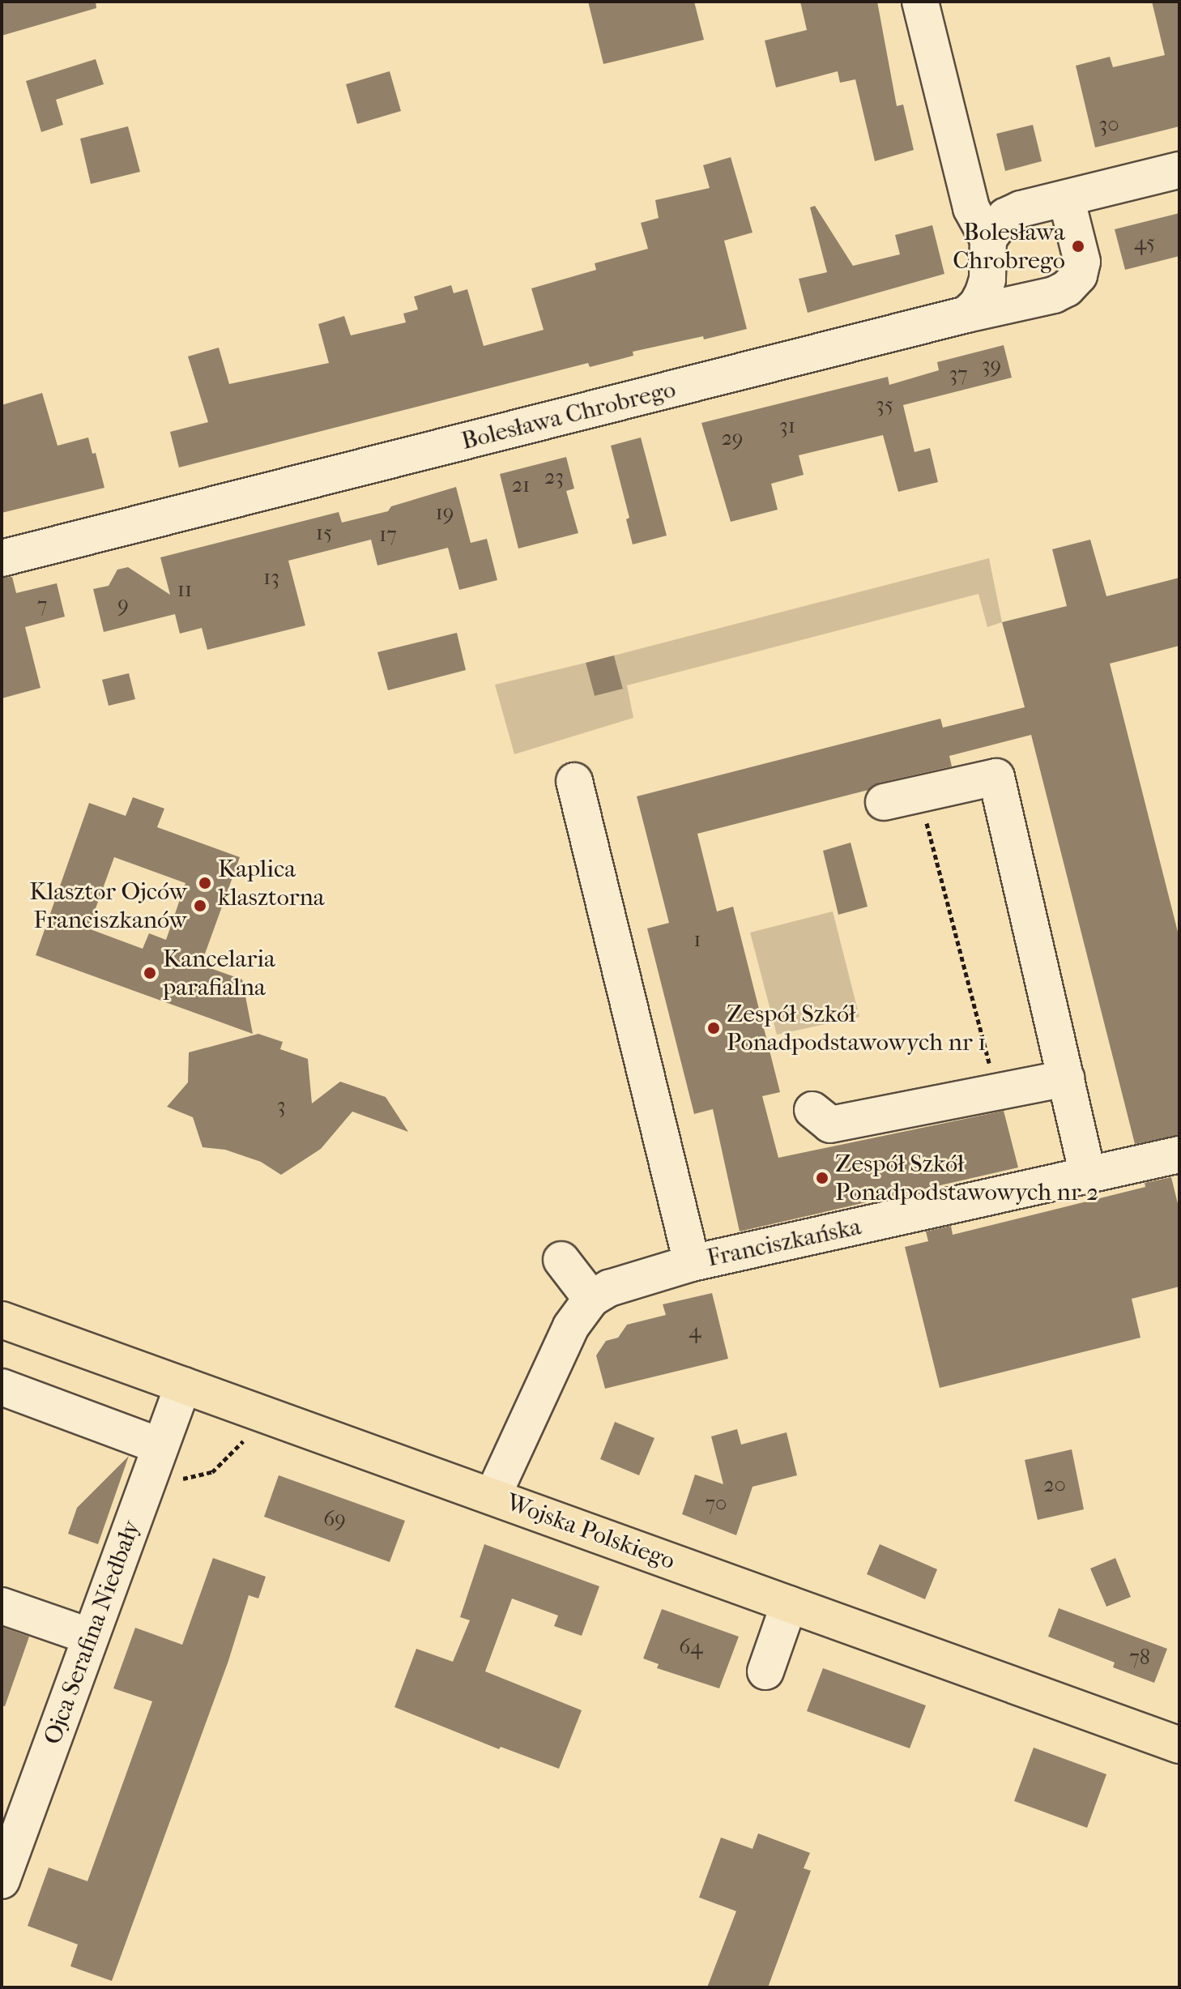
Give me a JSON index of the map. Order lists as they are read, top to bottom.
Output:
{
  "streets": {
    "main road": ["Wojska Polskiego"],
    "street": ["Bolesława Chrobrego", "Franciszkańska", "Ojca Serafina Niedbały"]
  },
  "crossings": [
    ["Franciszkańska", "Wojska Polskiego"],
    ["Wojska Polskiego", "Ojca Serafina Niedbały"]
  ],
  "places": [
    "Bolesława Chrobrego",
    "Kaplica klasztorna",
    "Klasztor Ojców Franciszkanów",
    "Kancelaria parafialna",
    "Zespół Szkół Ponadpodstawowych nr 1",
    "Zespół Szkół Ponadpodstawowych nr 2"
  ],
  "house_numbers": [
    "30",
    "45",
    "39",
    "37",
    "35",
    "31",
    "29",
    "23",
    "21",
    "19",
    "15",
    "17",
    "13",
    "11",
    "9",
    "7",
    "1",
    "3",
    "4",
    "20",
    "70",
    "69",
    "64",
    "78"
  ]
}
